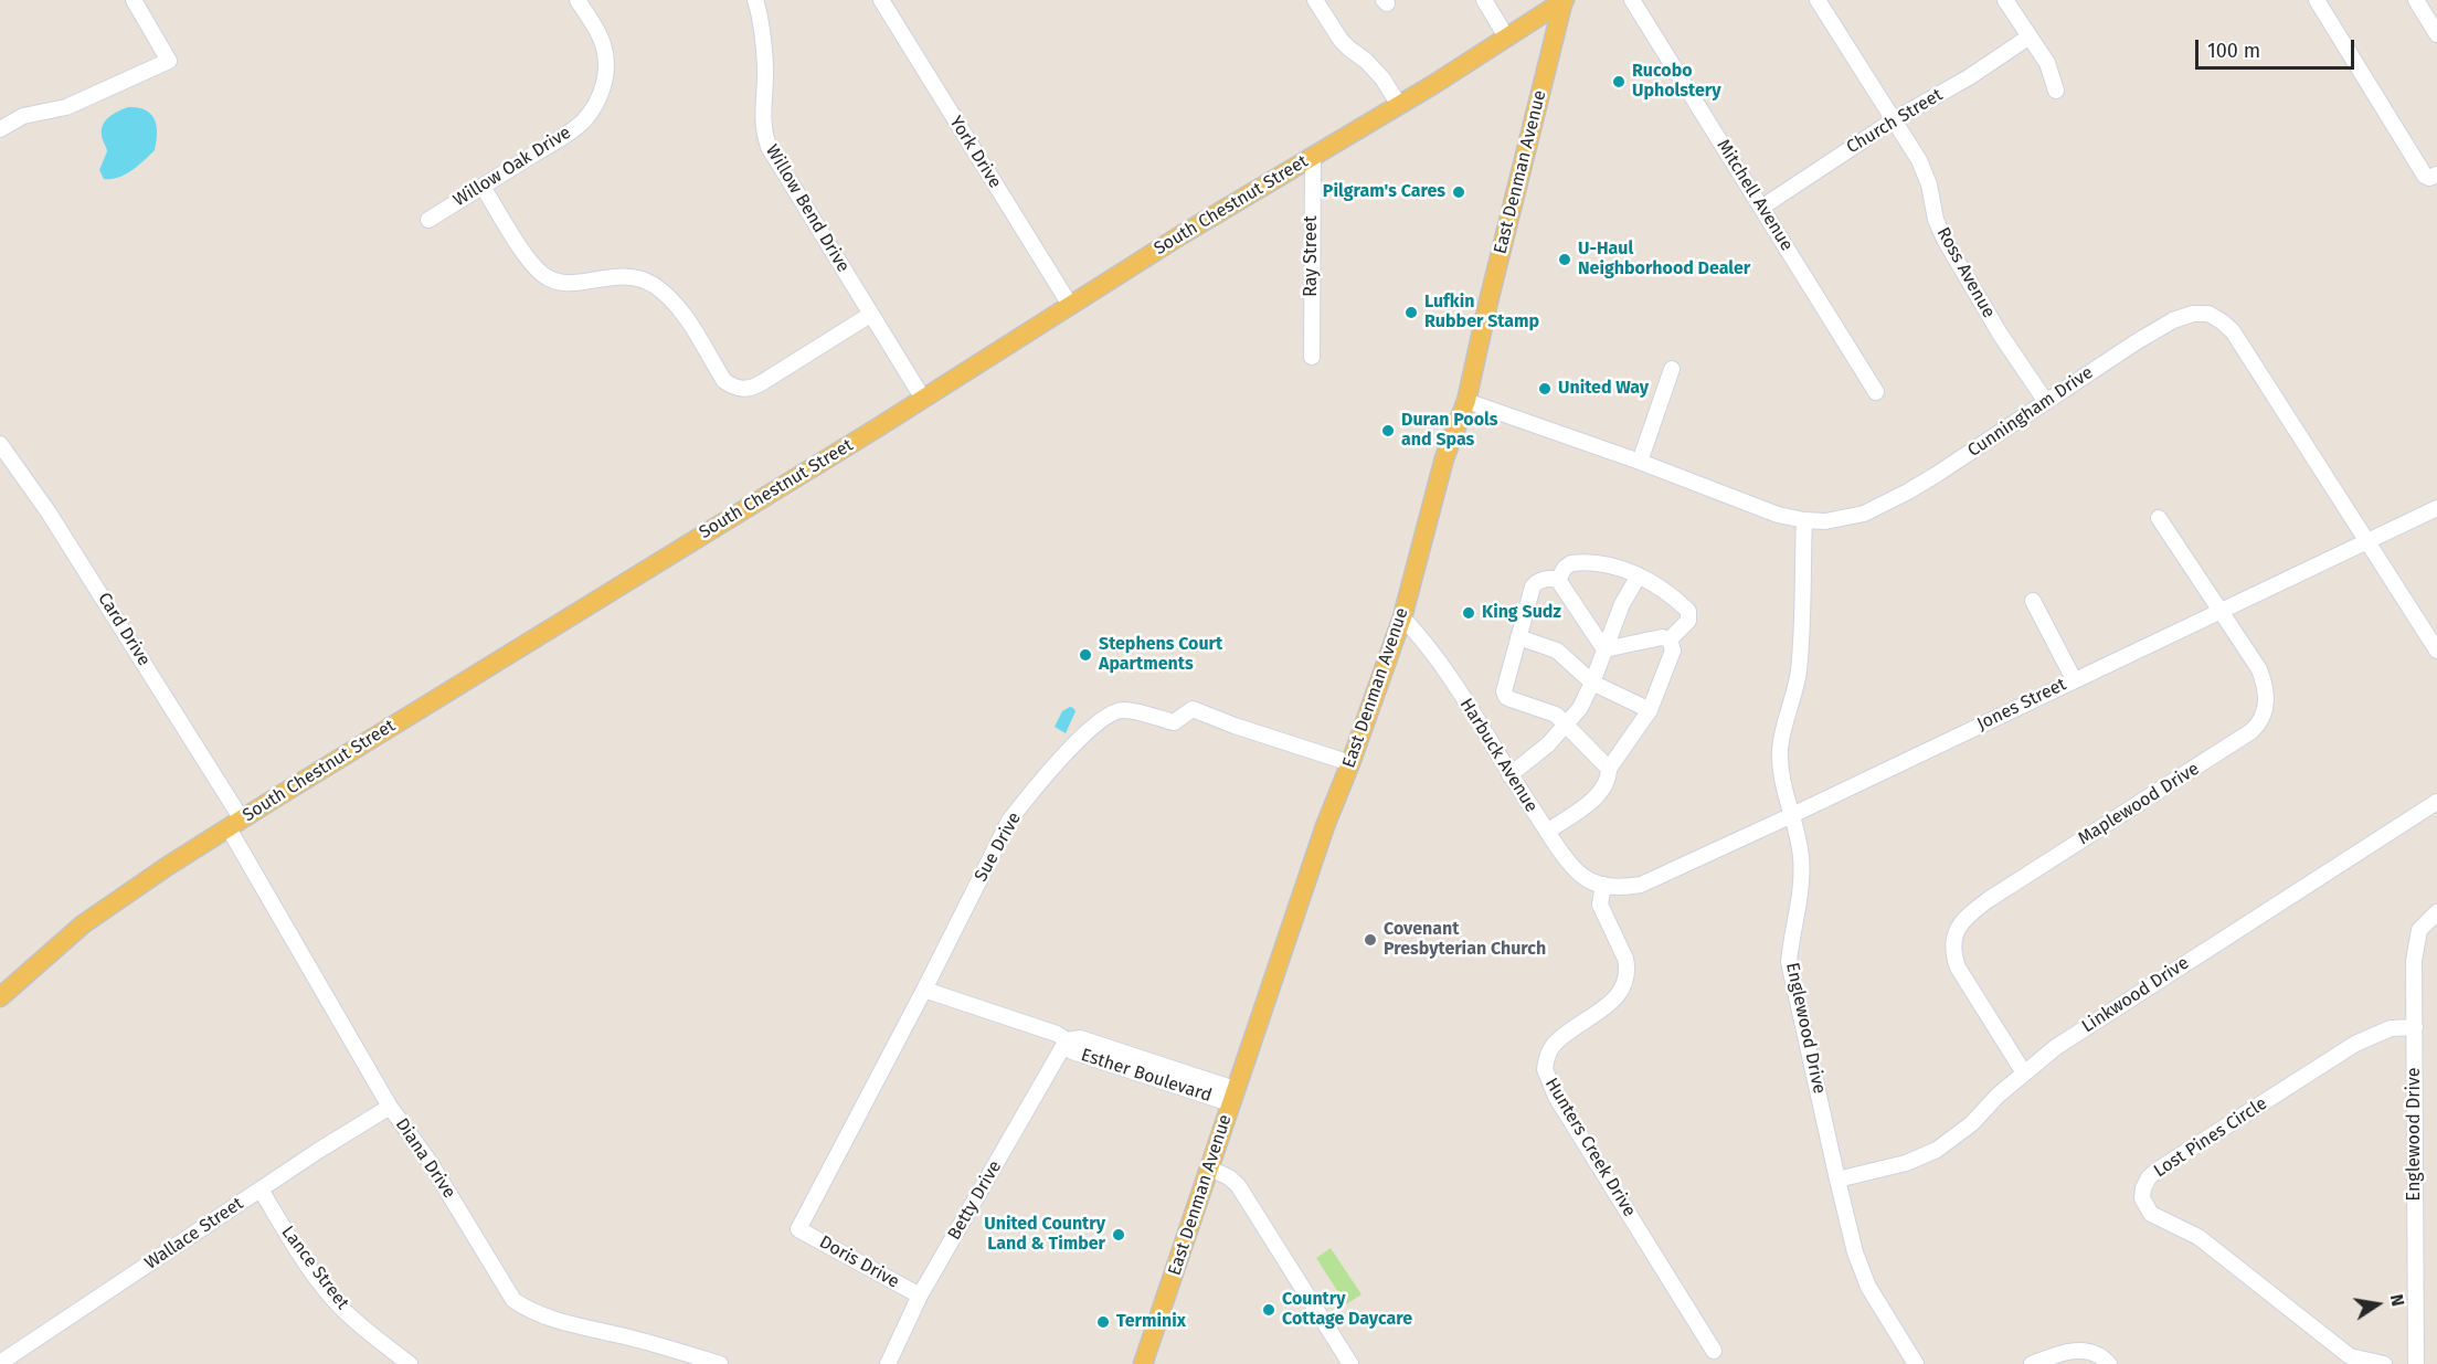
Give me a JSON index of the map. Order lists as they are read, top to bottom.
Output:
{
  "streets": {
    "main road": ["East Denman Avenue", "South Chestnut Street"],
    "street": [
      "Church Street",
      "York Drive",
      "Willow Oak Drive",
      "Mitchell Avenue",
      "Willow Bend Drive",
      "Ray Street",
      "Ross Avenue",
      "Cunningham Drive",
      "Card Drive",
      "Jones Street",
      "Harbuck Avenue",
      "Maplewood Drive",
      "Sue Drive",
      "Linkwood Drive",
      "Englewood Drive",
      "Esther Boulevard",
      "Lost Pines Circle",
      "Hunters Creek Drive",
      "Diana Drive",
      "Betty Drive",
      "Wallace Street",
      "Doris Drive",
      "Lance Street"
    ]
  },
  "crossings": [
    ["Church Street", "Mitchell Avenue"],
    ["Church Street", "Ross Avenue"],
    ["York Drive", "South Chestnut Street"],
    ["East Denman Avenue", "South Chestnut Street"],
    ["East Denman Avenue", "Cunningham Drive"],
    ["East Denman Avenue", "Harbuck Avenue"],
    ["East Denman Avenue", "Sue Drive"],
    ["East Denman Avenue", "Esther Boulevard"],
    ["South Chestnut Street", "Willow Bend Drive"],
    ["South Chestnut Street", "Ray Street"],
    ["South Chestnut Street", "Card Drive"],
    ["South Chestnut Street", "Diana Drive"],
    ["Ross Avenue", "Cunningham Drive"],
    ["Cunningham Drive", "Jones Street"],
    ["Cunningham Drive", "Englewood Drive"],
    ["Card Drive", "Diana Drive"],
    ["Jones Street", "Harbuck Avenue"],
    ["Jones Street", "Maplewood Drive"],
    ["Jones Street", "Englewood Drive"],
    ["Jones Street", "Hunters Creek Drive"],
    ["Harbuck Avenue", "Hunters Creek Drive"],
    ["Maplewood Drive", "Linkwood Drive"],
    ["Sue Drive", "Esther Boulevard"],
    ["Sue Drive", "Doris Drive"],
    ["Linkwood Drive", "Englewood Drive"],
    ["Englewood Drive", "Lost Pines Circle"],
    ["Esther Boulevard", "Betty Drive"],
    ["Diana Drive", "Wallace Street"],
    ["Betty Drive", "Doris Drive"],
    ["Wallace Street", "Lance Street"]
  ],
  "places": [
    "Rucobo Upholstery",
    "Pilgram's Cares",
    "U-Haul Neighborhood Dealer",
    "Lufkin Rubber Stamp",
    "United Way",
    "Duran Pools and Spas",
    "King Sudz",
    "Stephens Court Apartments",
    "Covenant Presbyterian Church",
    "United Country Land & Timber",
    "Country Cottage Daycare",
    "Terminix"
  ],
  "scale_bar": "100 m",
  "north": "right"
}
